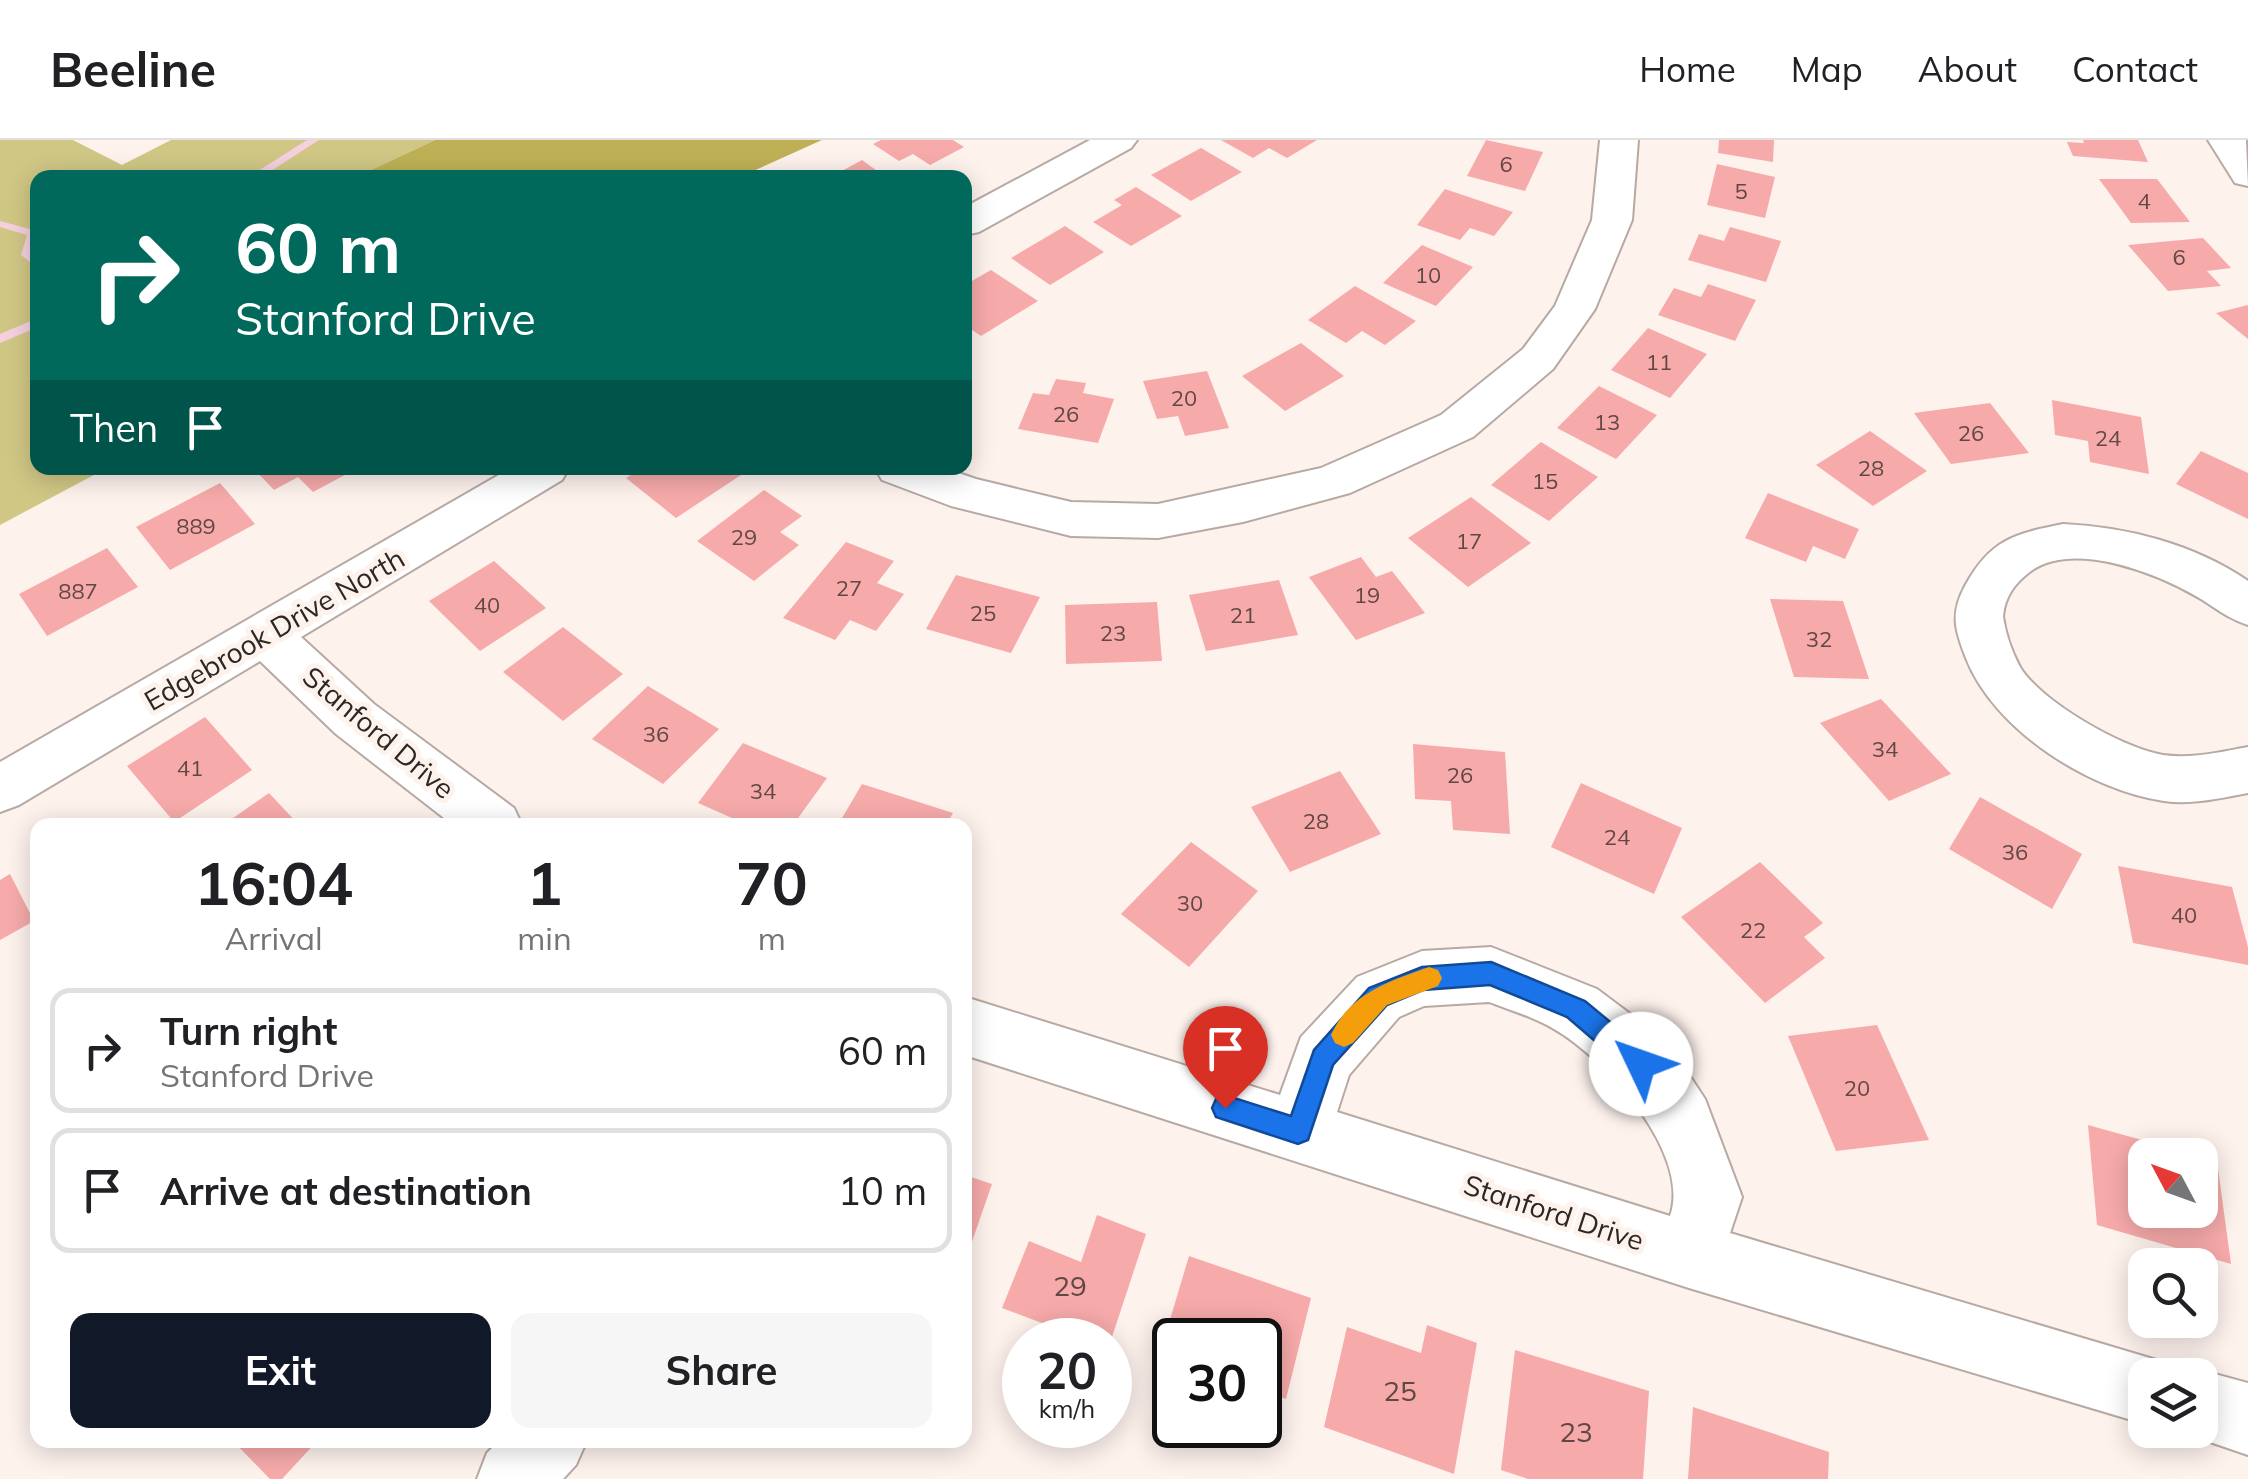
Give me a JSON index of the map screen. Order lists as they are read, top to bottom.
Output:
{
  "streets": {
    "street": ["Edgebrook Drive North", "Stanford Drive"]
  },
  "crossings": [
    ["Edgebrook Drive North", "Stanford Drive"]
  ],
  "house_numbers": [
    "6",
    "5",
    "4",
    "6",
    "10",
    "11",
    "20",
    "26",
    "13",
    "26",
    "24",
    "28",
    "15",
    "889",
    "29",
    "17",
    "27",
    "887",
    "19",
    "40",
    "25",
    "21",
    "23",
    "32",
    "36",
    "34",
    "41",
    "26",
    "34",
    "28",
    "24",
    "36",
    "30",
    "40",
    "22",
    "20",
    "29",
    "25",
    "23"
  ],
  "north": "top left",
  "page": {
    "header": "Beeline",
    "nav": [
      "Home",
      "Map",
      "About",
      "Contact"
    ],
    "turn": ["60 m", "Stanford Drive"],
    "then": "Then",
    "eta": [
      "16:04",
      "Arrival",
      "1",
      "min",
      "70",
      "m"
    ],
    "list": [
      {
        "name": "Turn right",
        "note": "Stanford Drive",
        "value": "60 m"
      },
      {
        "name": "Arrive at destination",
        "value": "10 m"
      }
    ],
    "buttons": ["Exit", "Share"],
    "speed": "20 km/h",
    "limit": "30"
  }
}
